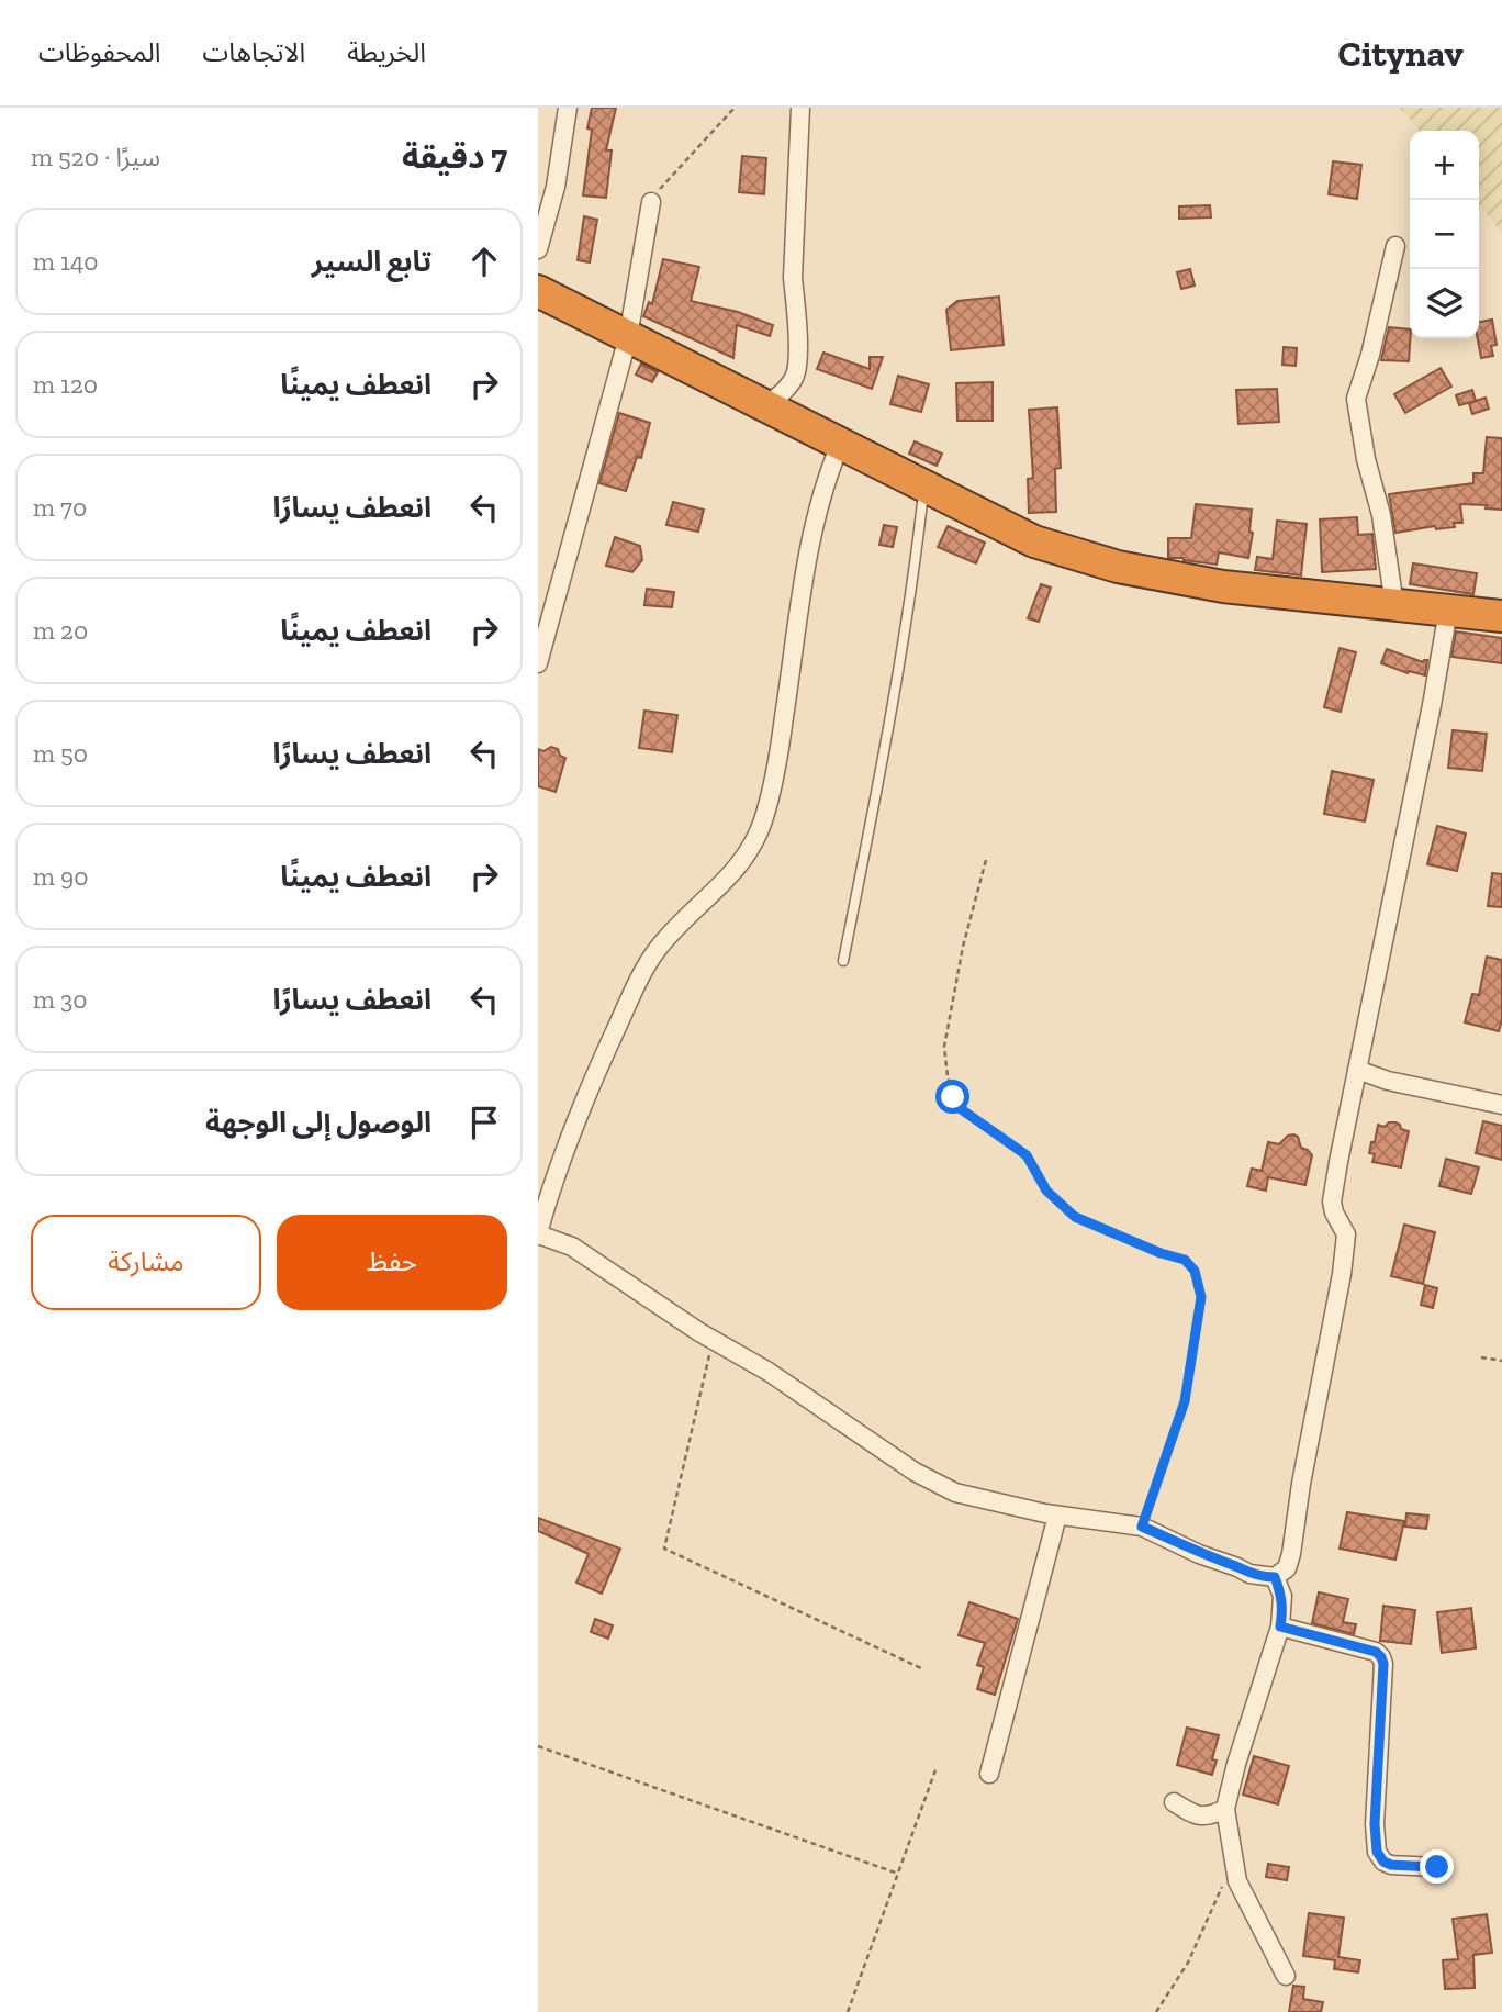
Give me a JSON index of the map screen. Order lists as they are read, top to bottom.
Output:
{
  "page": {
    "header": "Citynav",
    "nav": ["الخريطة", "الاتجاهات", "المحفوظات"],
    "heading": ["7 دقيقة", "سيرًا · 520 m"],
    "map_buttons": ["+", "−"],
    "list": [
      ["تابع السير", "140 m"],
      ["انعطف يمينًا", "120 m"],
      ["انعطف يسارًا", "70 m"],
      ["انعطف يمينًا", "20 m"],
      ["انعطف يسارًا", "50 m"],
      ["انعطف يمينًا", "90 m"],
      ["انعطف يسارًا", "30 m"],
      "الوصول إلى الوجهة"
    ],
    "buttons": ["حفظ", "مشاركة"]
  }
}
